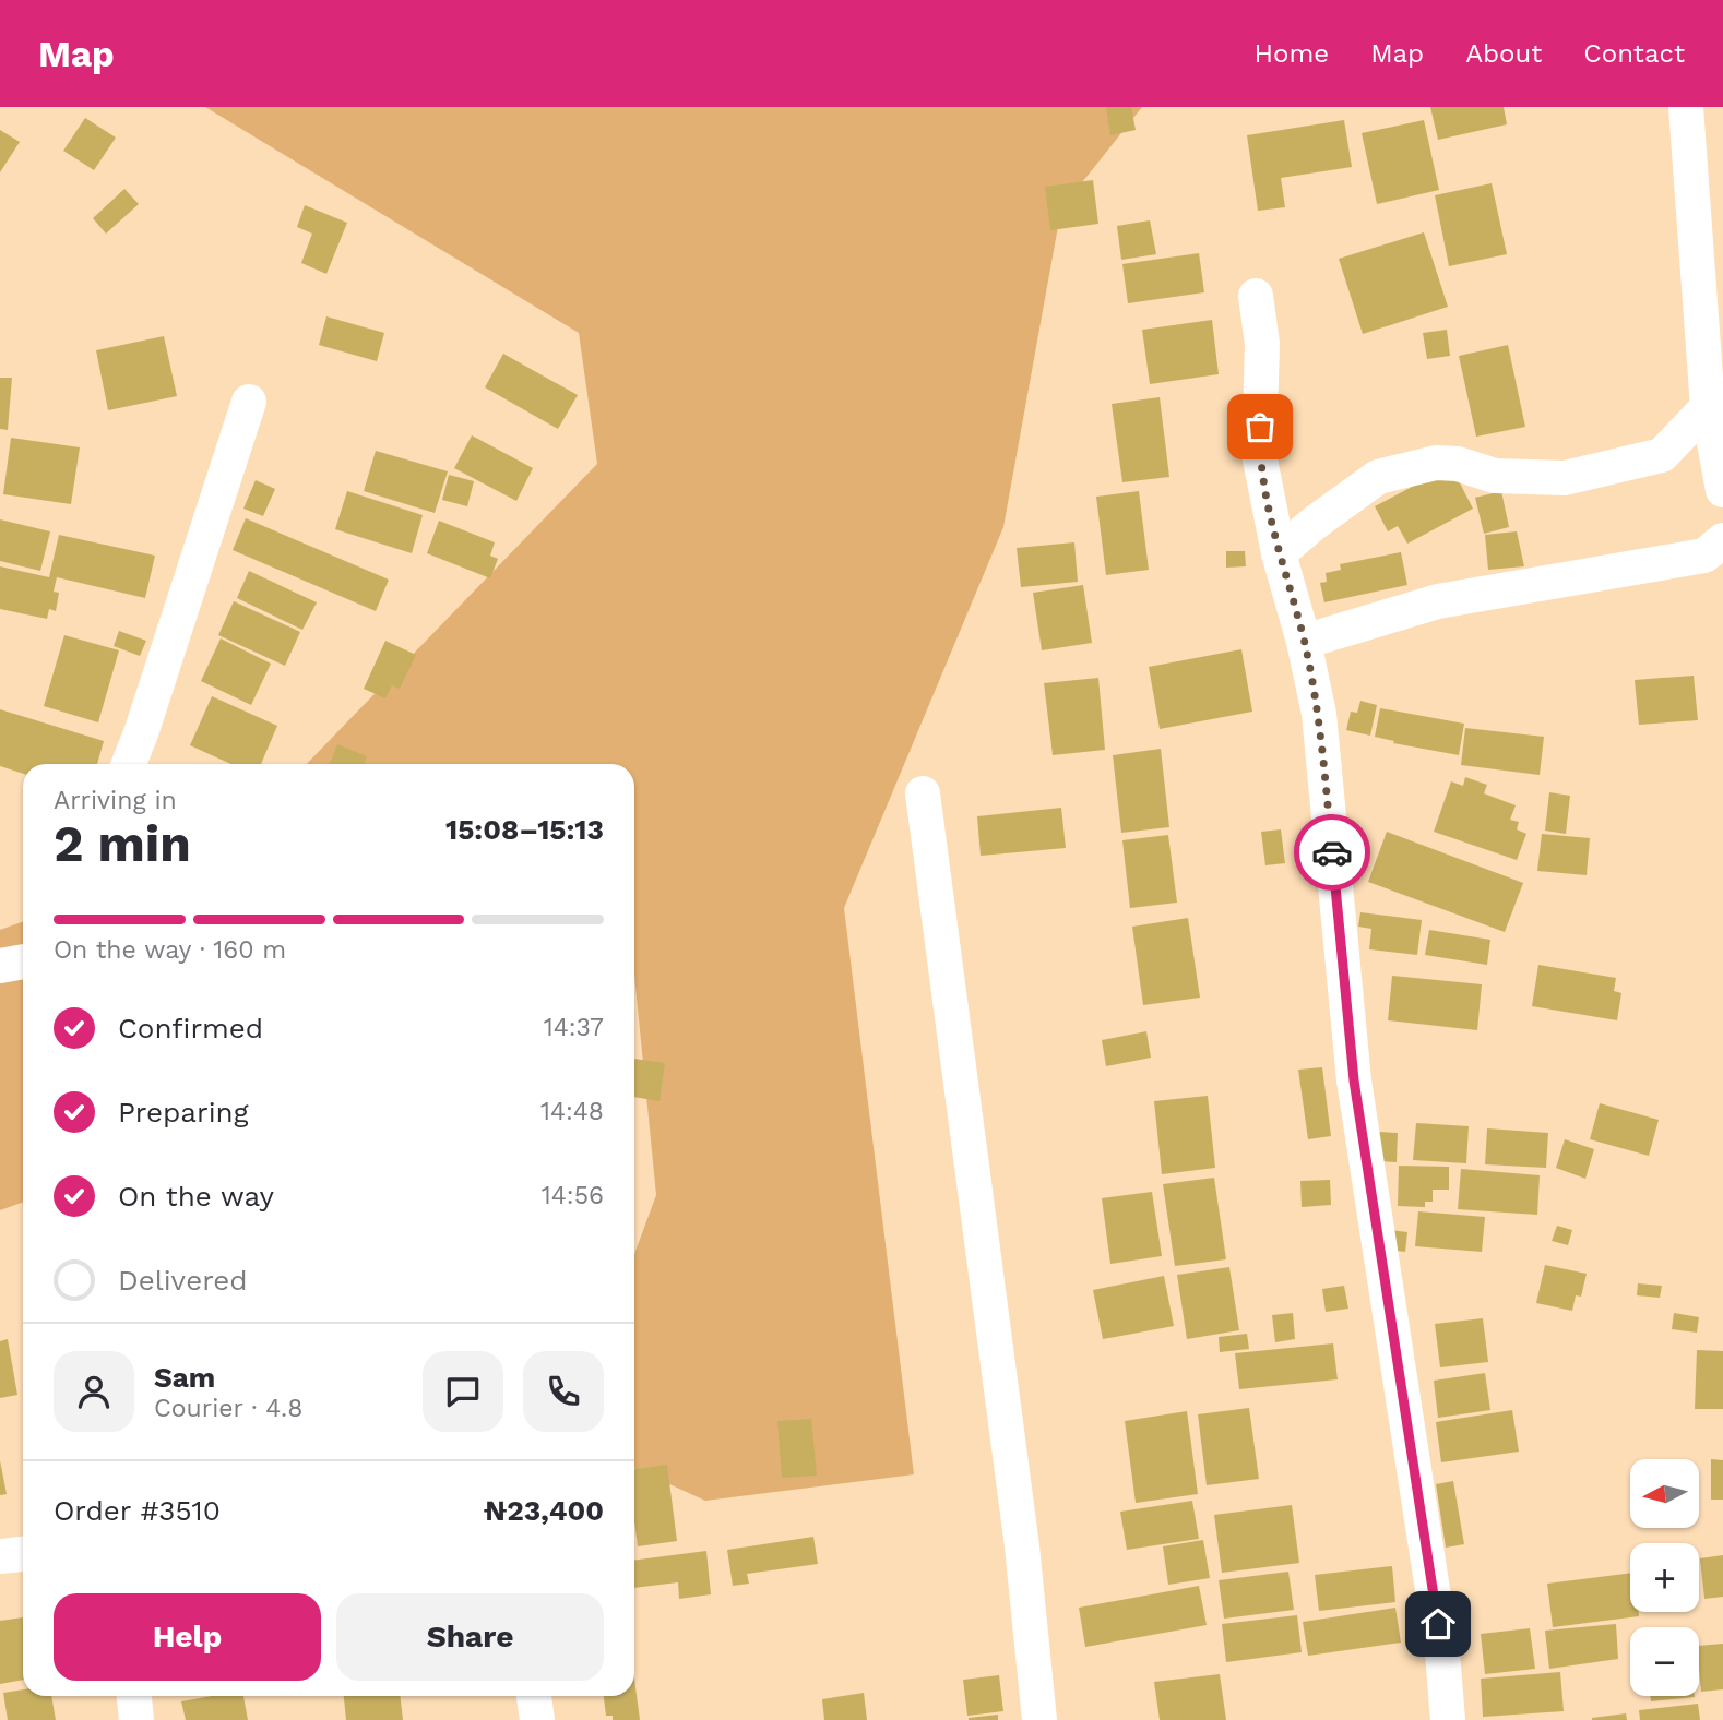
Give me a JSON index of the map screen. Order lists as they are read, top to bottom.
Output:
{
  "north": "left",
  "page": {
    "header": "Map",
    "nav": [
      "Home",
      "Map",
      "About",
      "Contact"
    ],
    "heading": ["2 min", "Arriving in", "15:08–15:13"],
    "panel": [
      "Sam",
      "Courier · 4.8",
      "Order #3510",
      "₦23,400"
    ],
    "bar": "On the way · 160 m",
    "list": [
      ["Confirmed", "14:37"],
      ["Preparing", "14:48"],
      ["On the way", "14:56"],
      "Delivered"
    ],
    "map_buttons": ["+", "−"],
    "buttons": ["Help", "Share"]
  }
}
